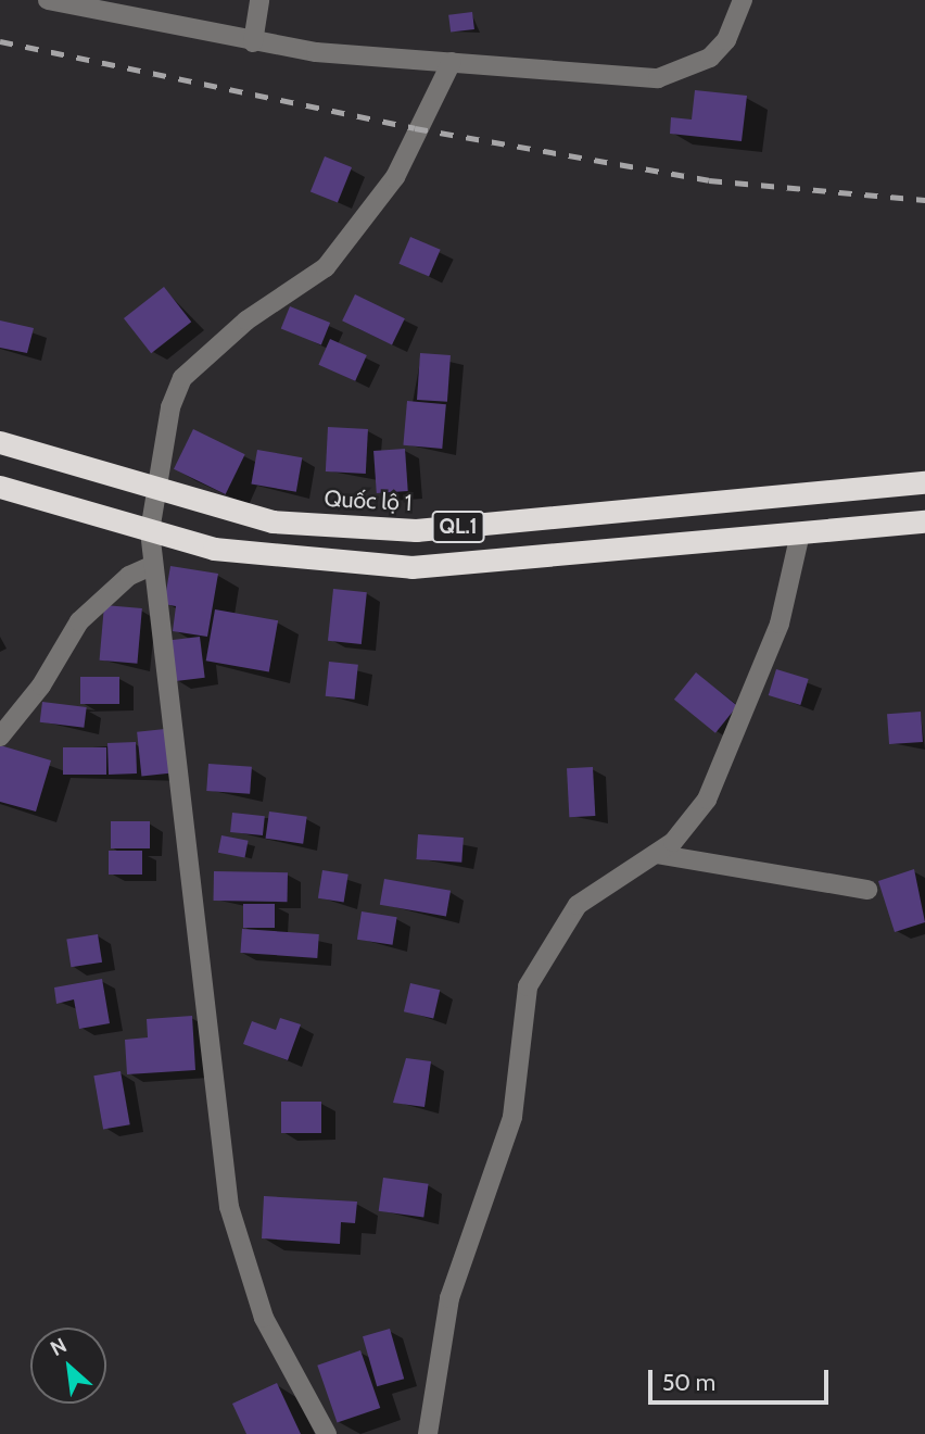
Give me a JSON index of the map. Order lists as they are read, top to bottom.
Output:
{
  "streets": {
    "highway": ["Quốc lộ 1", "QL.1"]
  },
  "scale_bar": "50 m",
  "north": "top left"
}
